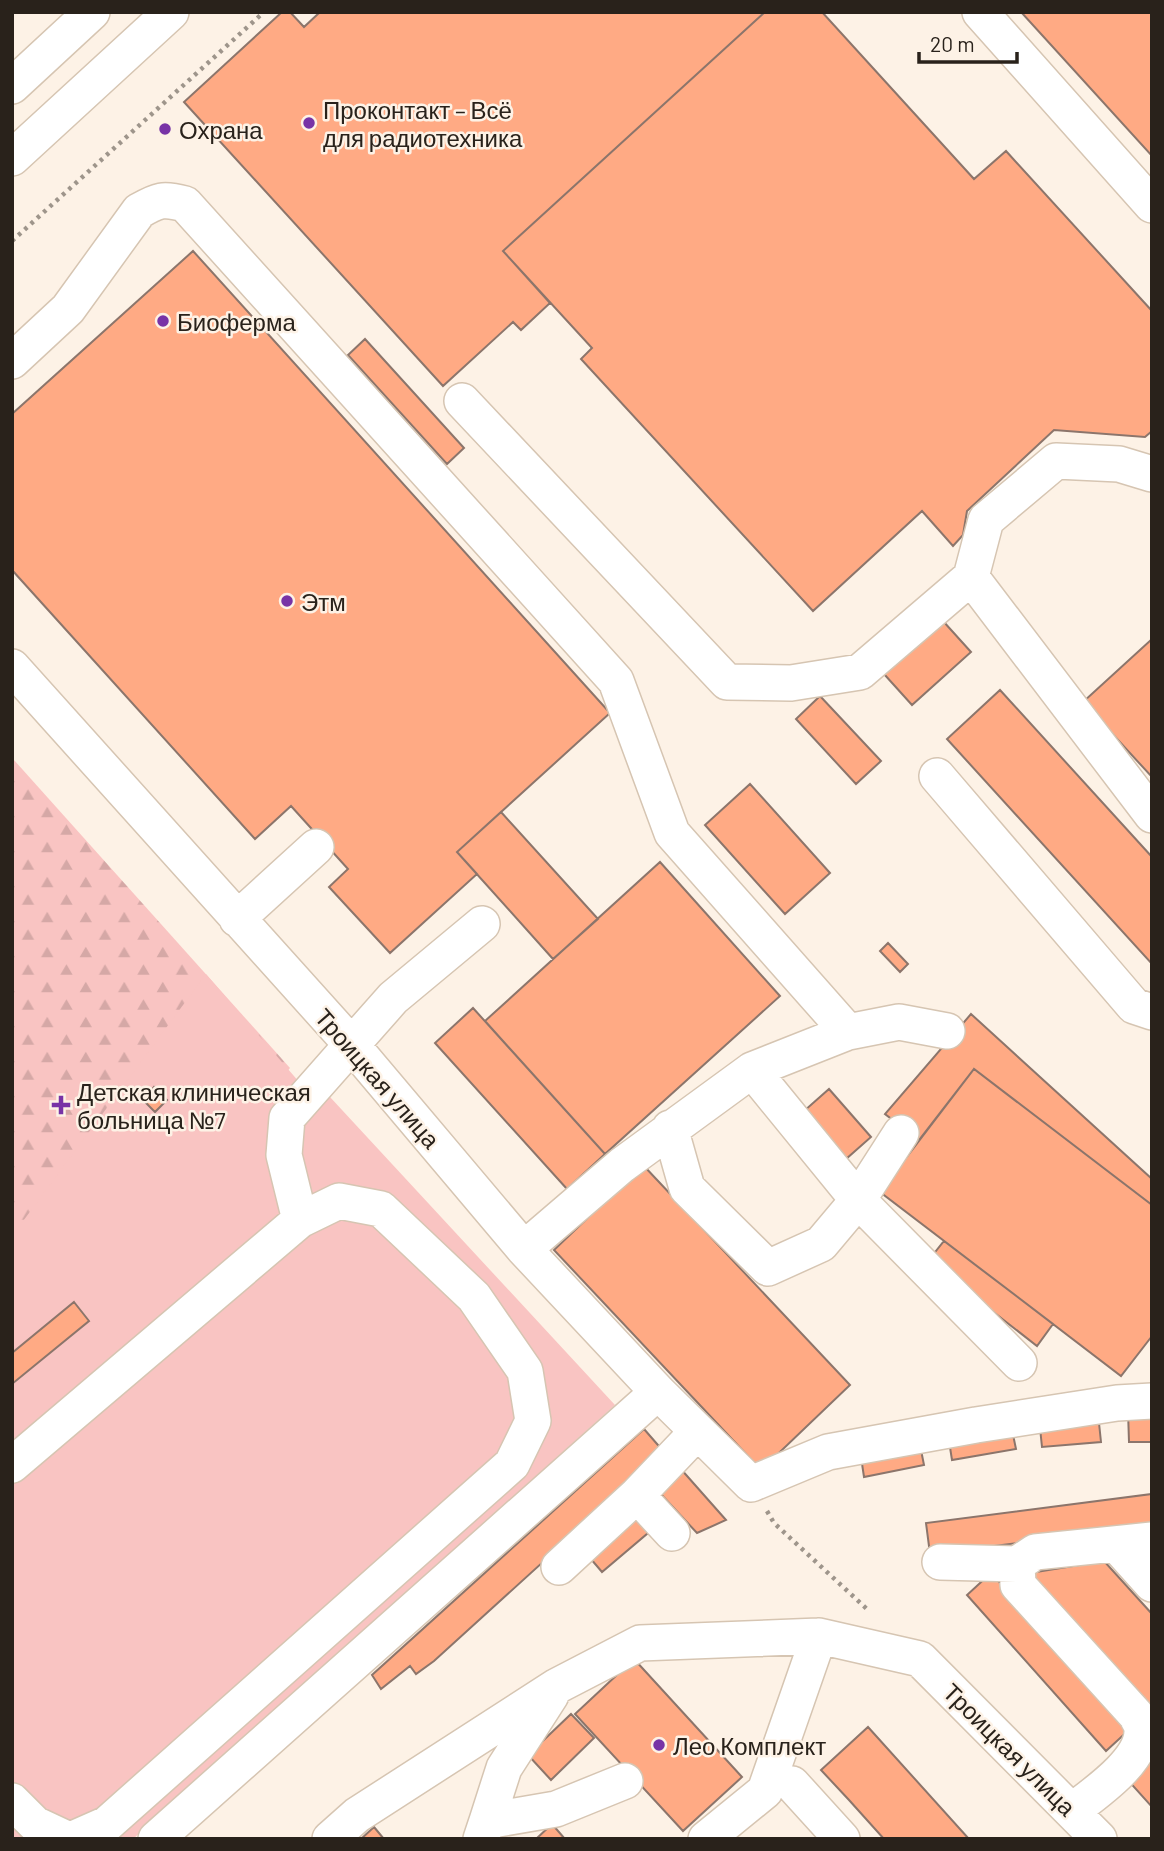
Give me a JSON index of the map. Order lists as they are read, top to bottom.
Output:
{
  "streets": {
    "street": ["Троицкая улица"]
  },
  "places": {
    "other": [
      "Проконтакт – Всё для радиотехника",
      "Охрана",
      "Биоферма",
      "Этм",
      "Лео Комплект"
    ],
    "health": ["Детская клиническая больница №7"]
  },
  "scale_bar": "20 m"
}
